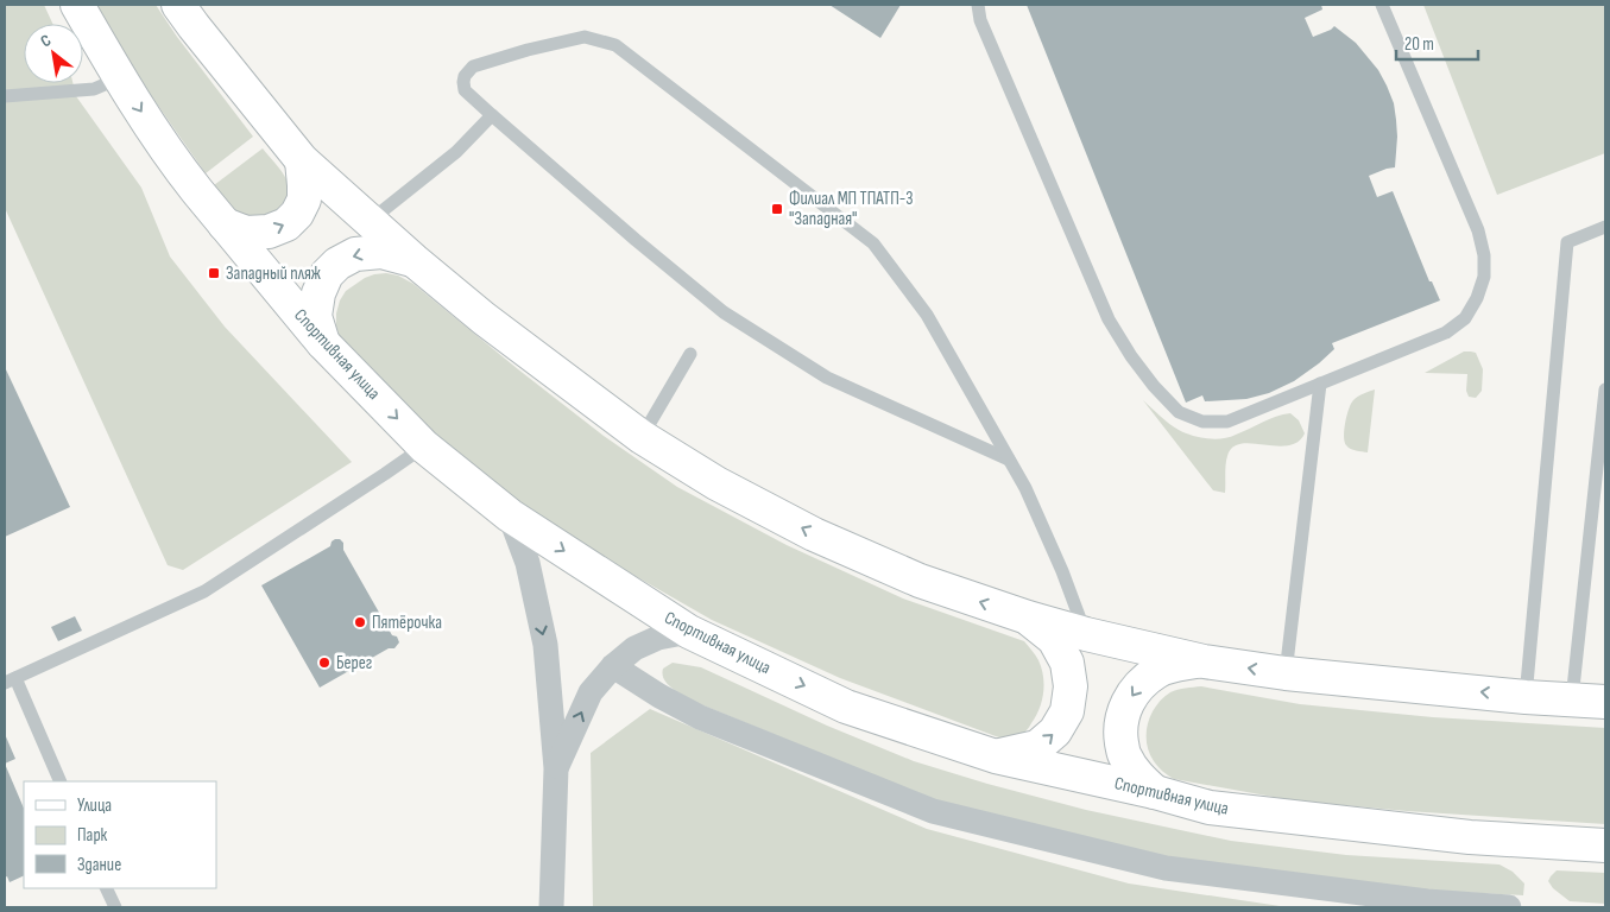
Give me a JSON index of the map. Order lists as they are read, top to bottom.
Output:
{
  "streets": {
    "main road": ["Спортивная улица"]
  },
  "places": {
    "transit": ["Филиал МП ТПАТП-3 \"Западная\"", "Западный пляж"],
    "other": ["Пятёрочка", "Берег"]
  },
  "legend": ["Улица", "Парк", "Здание"],
  "scale_bar": "20 m",
  "north": "top left"
}
